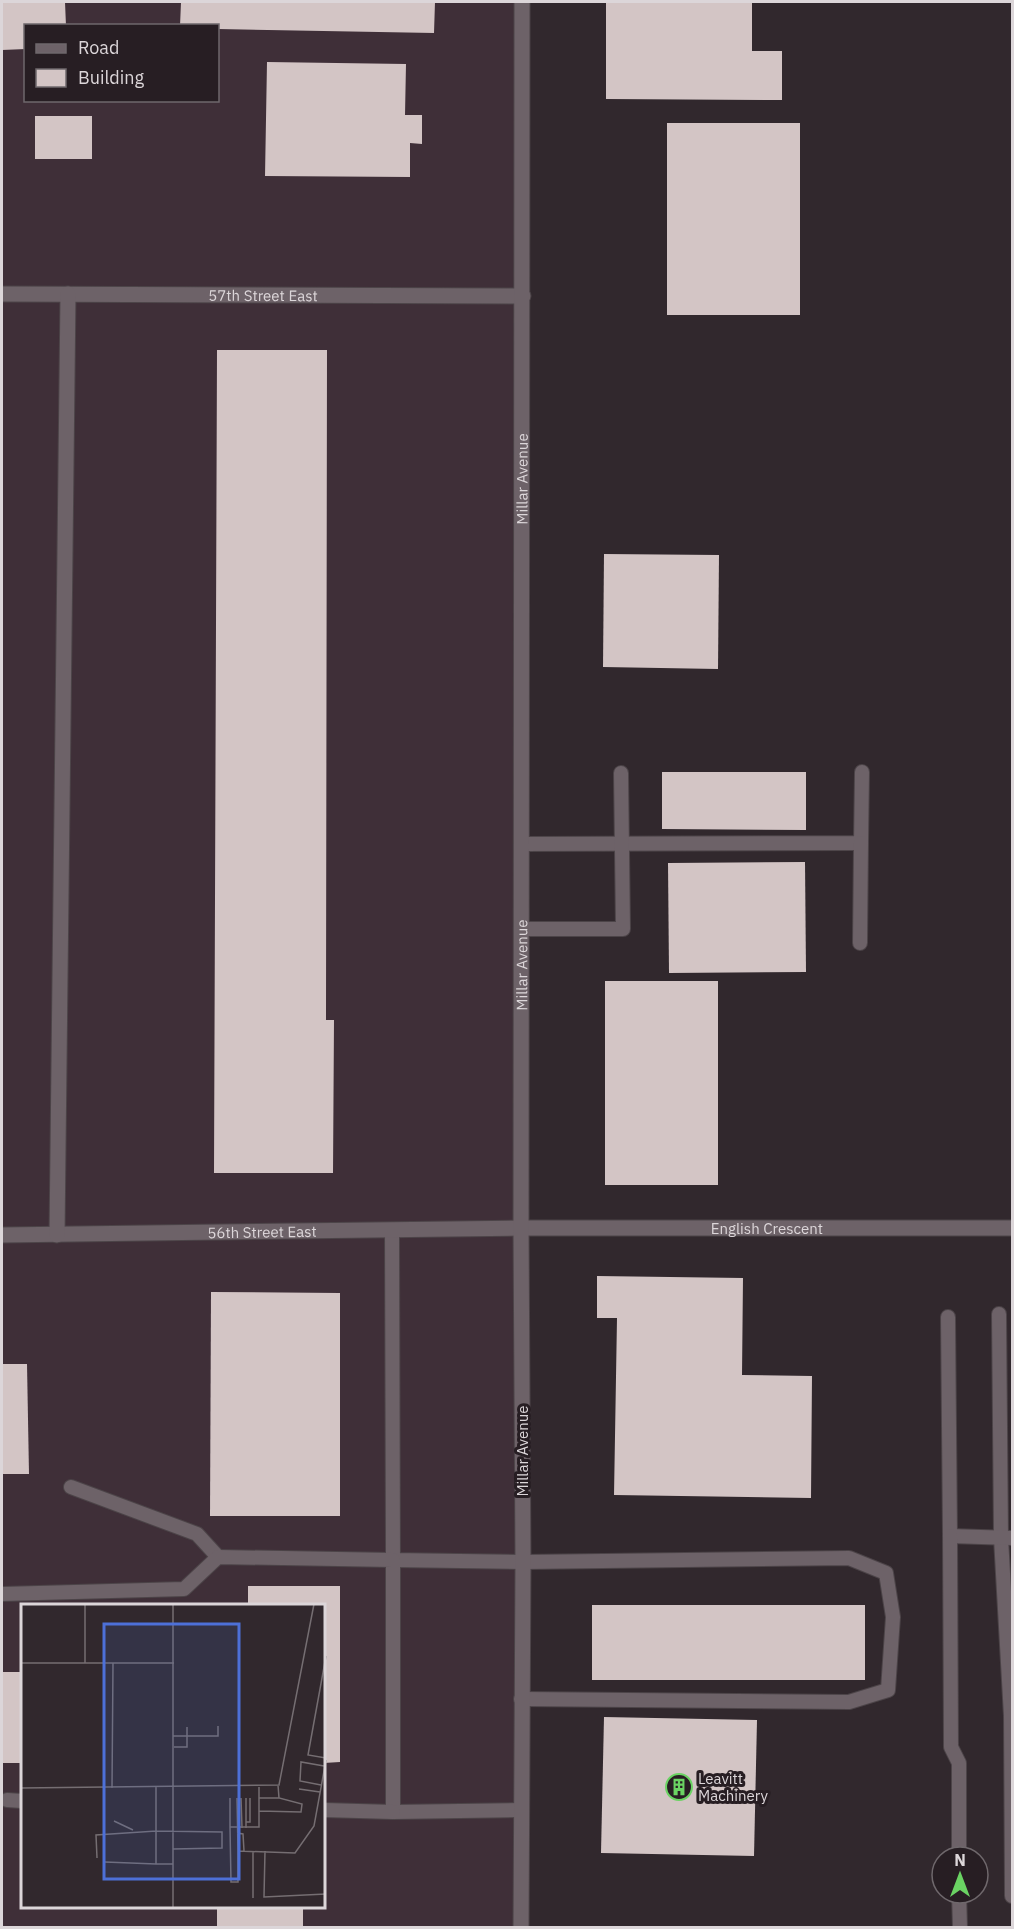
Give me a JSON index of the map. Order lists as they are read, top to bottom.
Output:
{
  "streets": {
    "street": [
      "57th Street East",
      "Millar Avenue",
      "English Crescent",
      "56th Street East"
    ]
  },
  "crossings": [
    ["57th Street East", "Millar Avenue"],
    ["Millar Avenue", "English Crescent"],
    ["Millar Avenue", "56th Street East"],
    ["English Crescent", "56th Street East"]
  ],
  "places": {
    "building": ["Leavitt Machinery"]
  },
  "legend": ["Road", "Building"],
  "north": "top"
}
